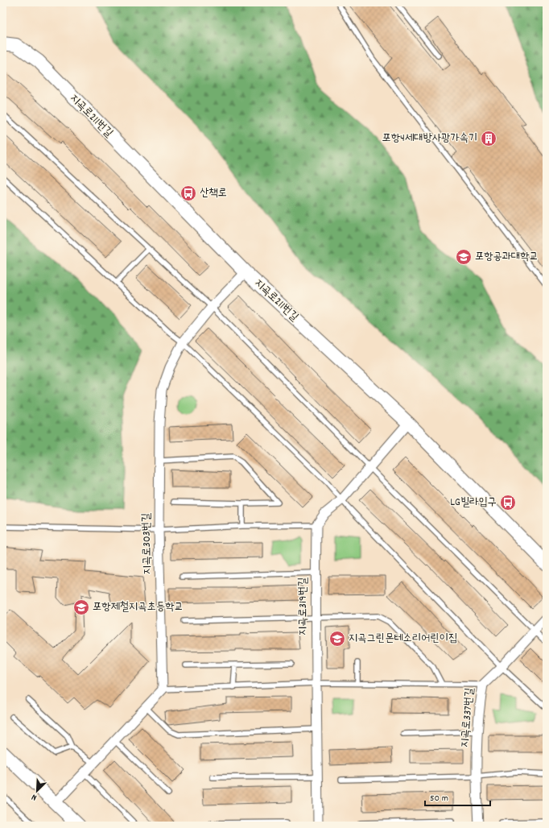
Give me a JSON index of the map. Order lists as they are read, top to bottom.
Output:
{
  "streets": {
    "main road": ["지곡로211번길"],
    "street": ["지곡로303번길", "지곡로319번길", "지곡로337번길"]
  },
  "crossings": [
    ["지곡로211번길", "지곡로303번길"]
  ],
  "places": {
    "building": ["포항4세대방사광가속기"],
    "bus stop": ["산책로", "LG빌라입구"],
    "school or university": ["포항공과대학교", "포항제철지곡초등학교", "지곡그린몬테소리어린이집"]
  },
  "scale_bar": "50 m",
  "north": "bottom left"
}
